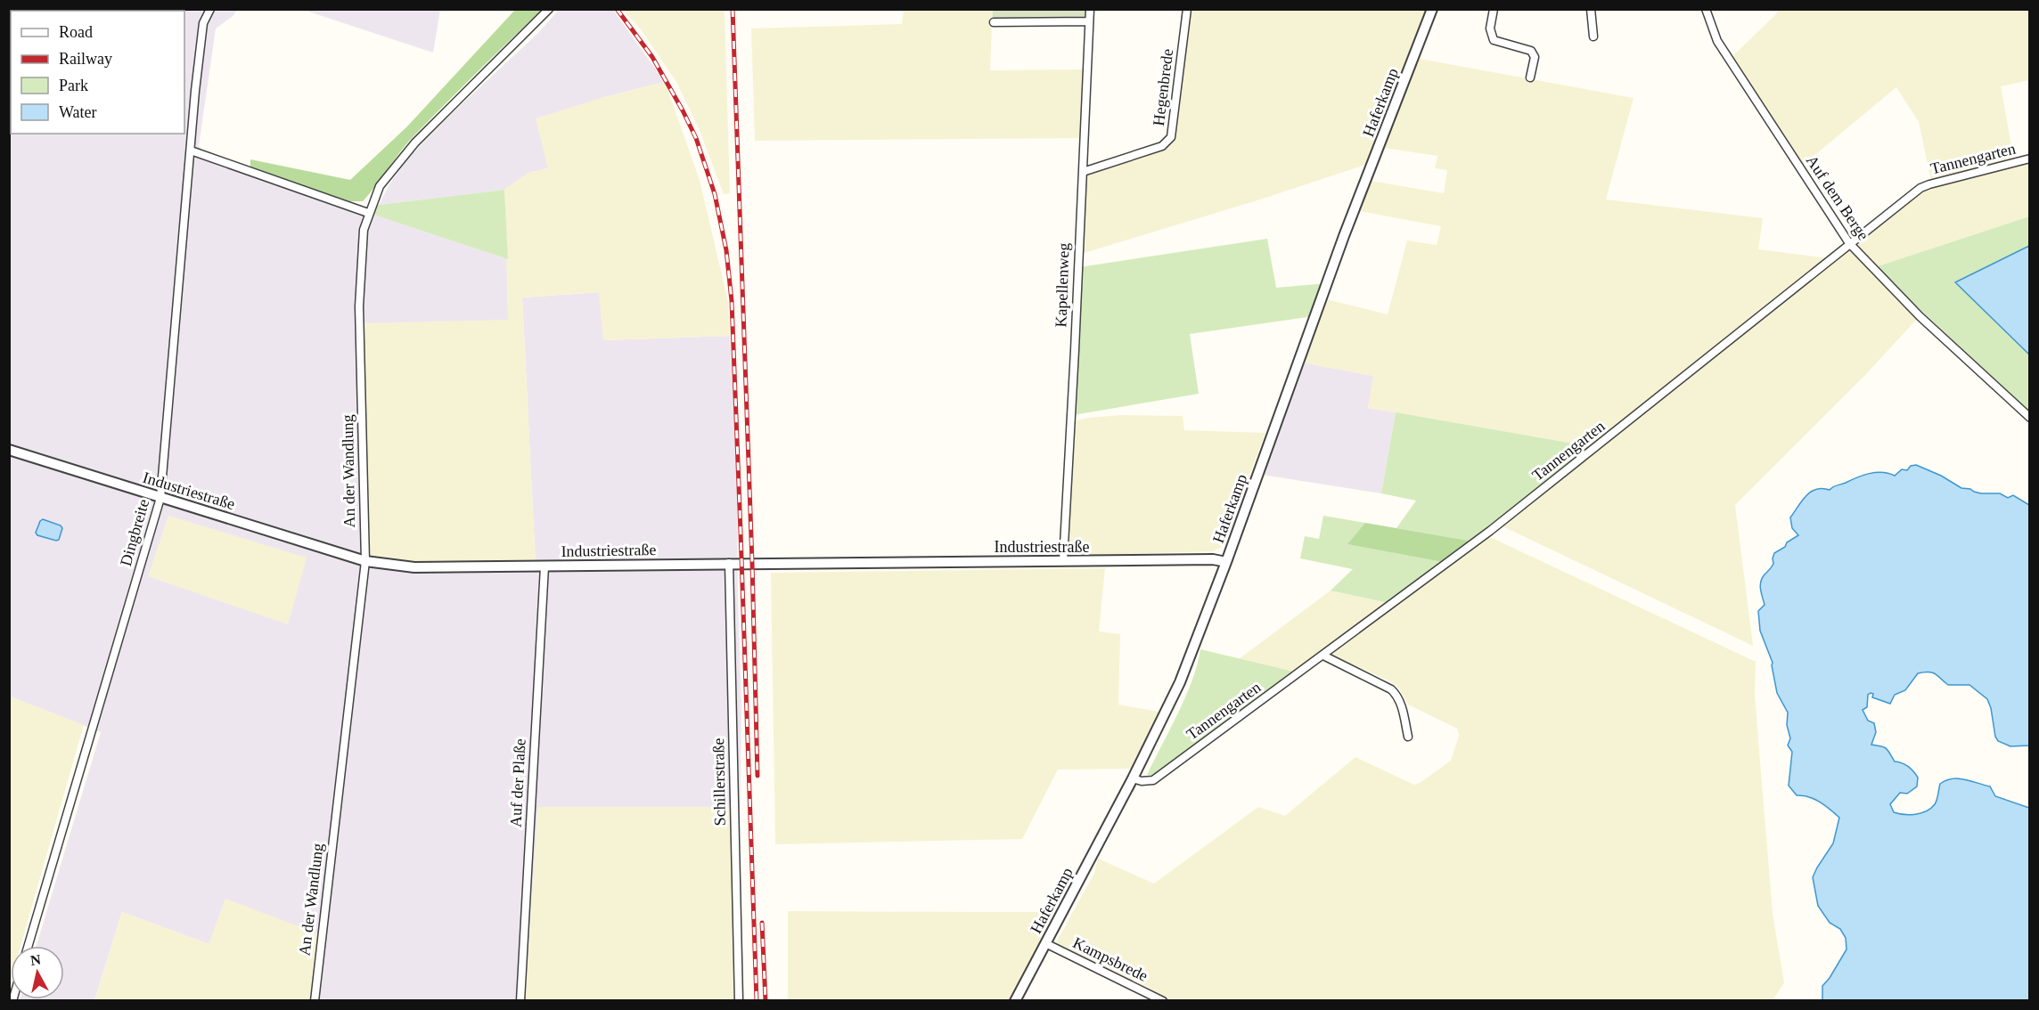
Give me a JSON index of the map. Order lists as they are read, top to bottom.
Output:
{
  "streets": {
    "street": [
      "Hegenbrede",
      "Haferkamp",
      "Tannengarten",
      "Auf dem Berge",
      "Kapellenweg",
      "An der Wandlung",
      "Industriestraße",
      "Dingbreite",
      "Schillerstraße",
      "Auf der Plaße",
      "Kampsbrede"
    ]
  },
  "crossings": [
    ["Hegenbrede", "Kapellenweg"],
    ["Haferkamp", "Tannengarten"],
    ["Haferkamp", "Industriestraße"],
    ["Haferkamp", "Kampsbrede"],
    ["Tannengarten", "Auf dem Berge"],
    ["Kapellenweg", "Industriestraße"],
    ["An der Wandlung", "Industriestraße"],
    ["Industriestraße", "Dingbreite"],
    ["Industriestraße", "Schillerstraße"],
    ["Industriestraße", "Auf der Plaße"]
  ],
  "legend": [
    "Road",
    "Railway",
    "Park",
    "Water"
  ],
  "north": "top"
}
